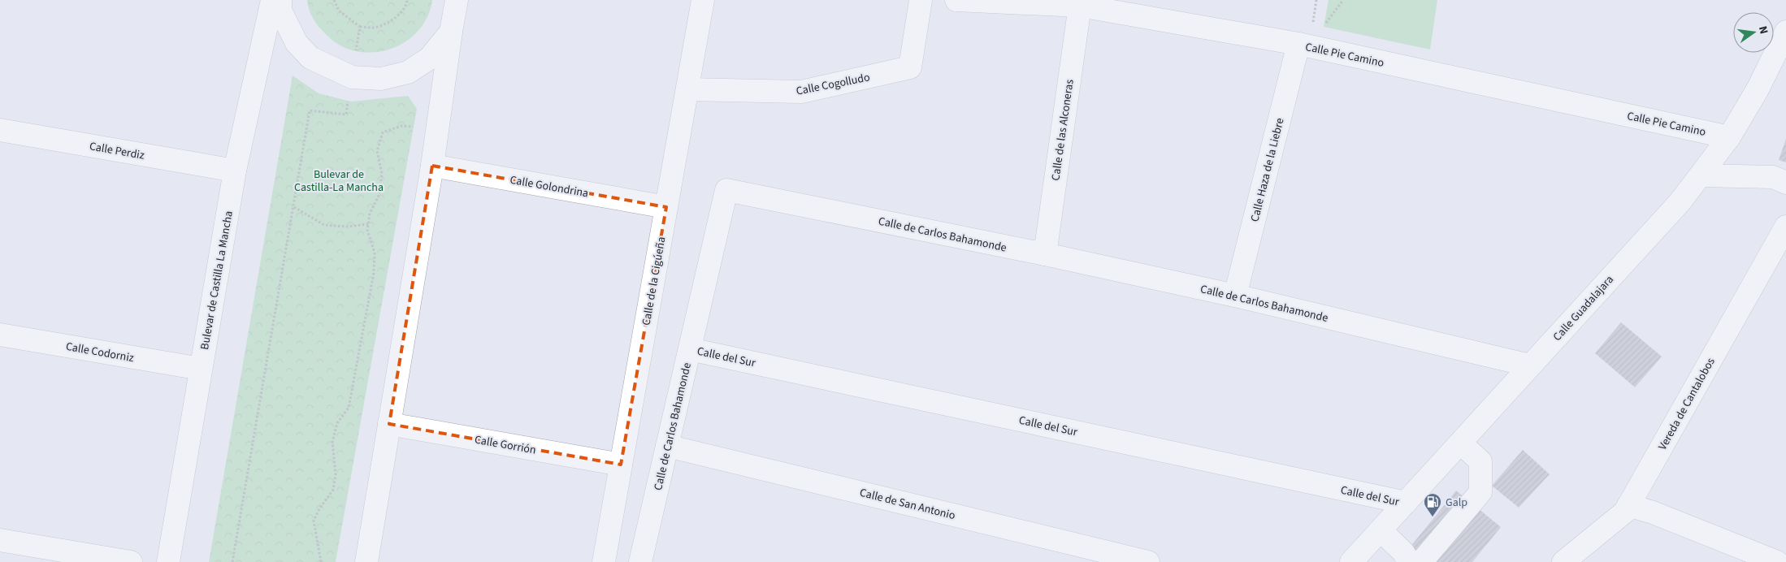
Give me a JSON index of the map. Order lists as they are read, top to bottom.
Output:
{
  "streets": {
    "street": [
      "Calle Pie Camino",
      "Calle Cogolludo",
      "Calle de las Alconeras",
      "Calle Perdiz",
      "Calle Haza de la Liebre",
      "Calle Golondrina",
      "Calle de Carlos Bahamonde",
      "Bulevar de Castilla La Mancha",
      "Calle de la Cigúeña",
      "Calle Guadalajara",
      "Calle Codorniz",
      "Calle del Sur",
      "Vereda de Cantalobos",
      "Calle Gorrión",
      "Calle de San Antonio"
    ]
  },
  "crossings": [
    ["Calle Pie Camino", "Calle de las Alconeras"],
    ["Calle Pie Camino", "Calle Haza de la Liebre"],
    ["Calle Pie Camino", "Calle Guadalajara"],
    ["Calle Cogolludo", "Calle de la Cigúeña"],
    ["Calle de las Alconeras", "Calle de Carlos Bahamonde"],
    ["Calle Perdiz", "Bulevar de Castilla La Mancha"],
    ["Calle Haza de la Liebre", "Calle de Carlos Bahamonde"],
    ["Calle Golondrina", "Calle de la Cigúeña"],
    ["Calle de Carlos Bahamonde", "Calle Guadalajara"],
    ["Calle de Carlos Bahamonde", "Calle del Sur"],
    ["Calle de Carlos Bahamonde", "Calle de San Antonio"],
    ["Bulevar de Castilla La Mancha", "Calle Codorniz"],
    ["Calle de la Cigúeña", "Calle Gorrión"],
    ["Calle Guadalajara", "Calle del Sur"]
  ],
  "parks": ["Bulevar de Castilla-La Mancha"],
  "places": {
    "fuel station": ["Galp"]
  },
  "north": "right"
}
